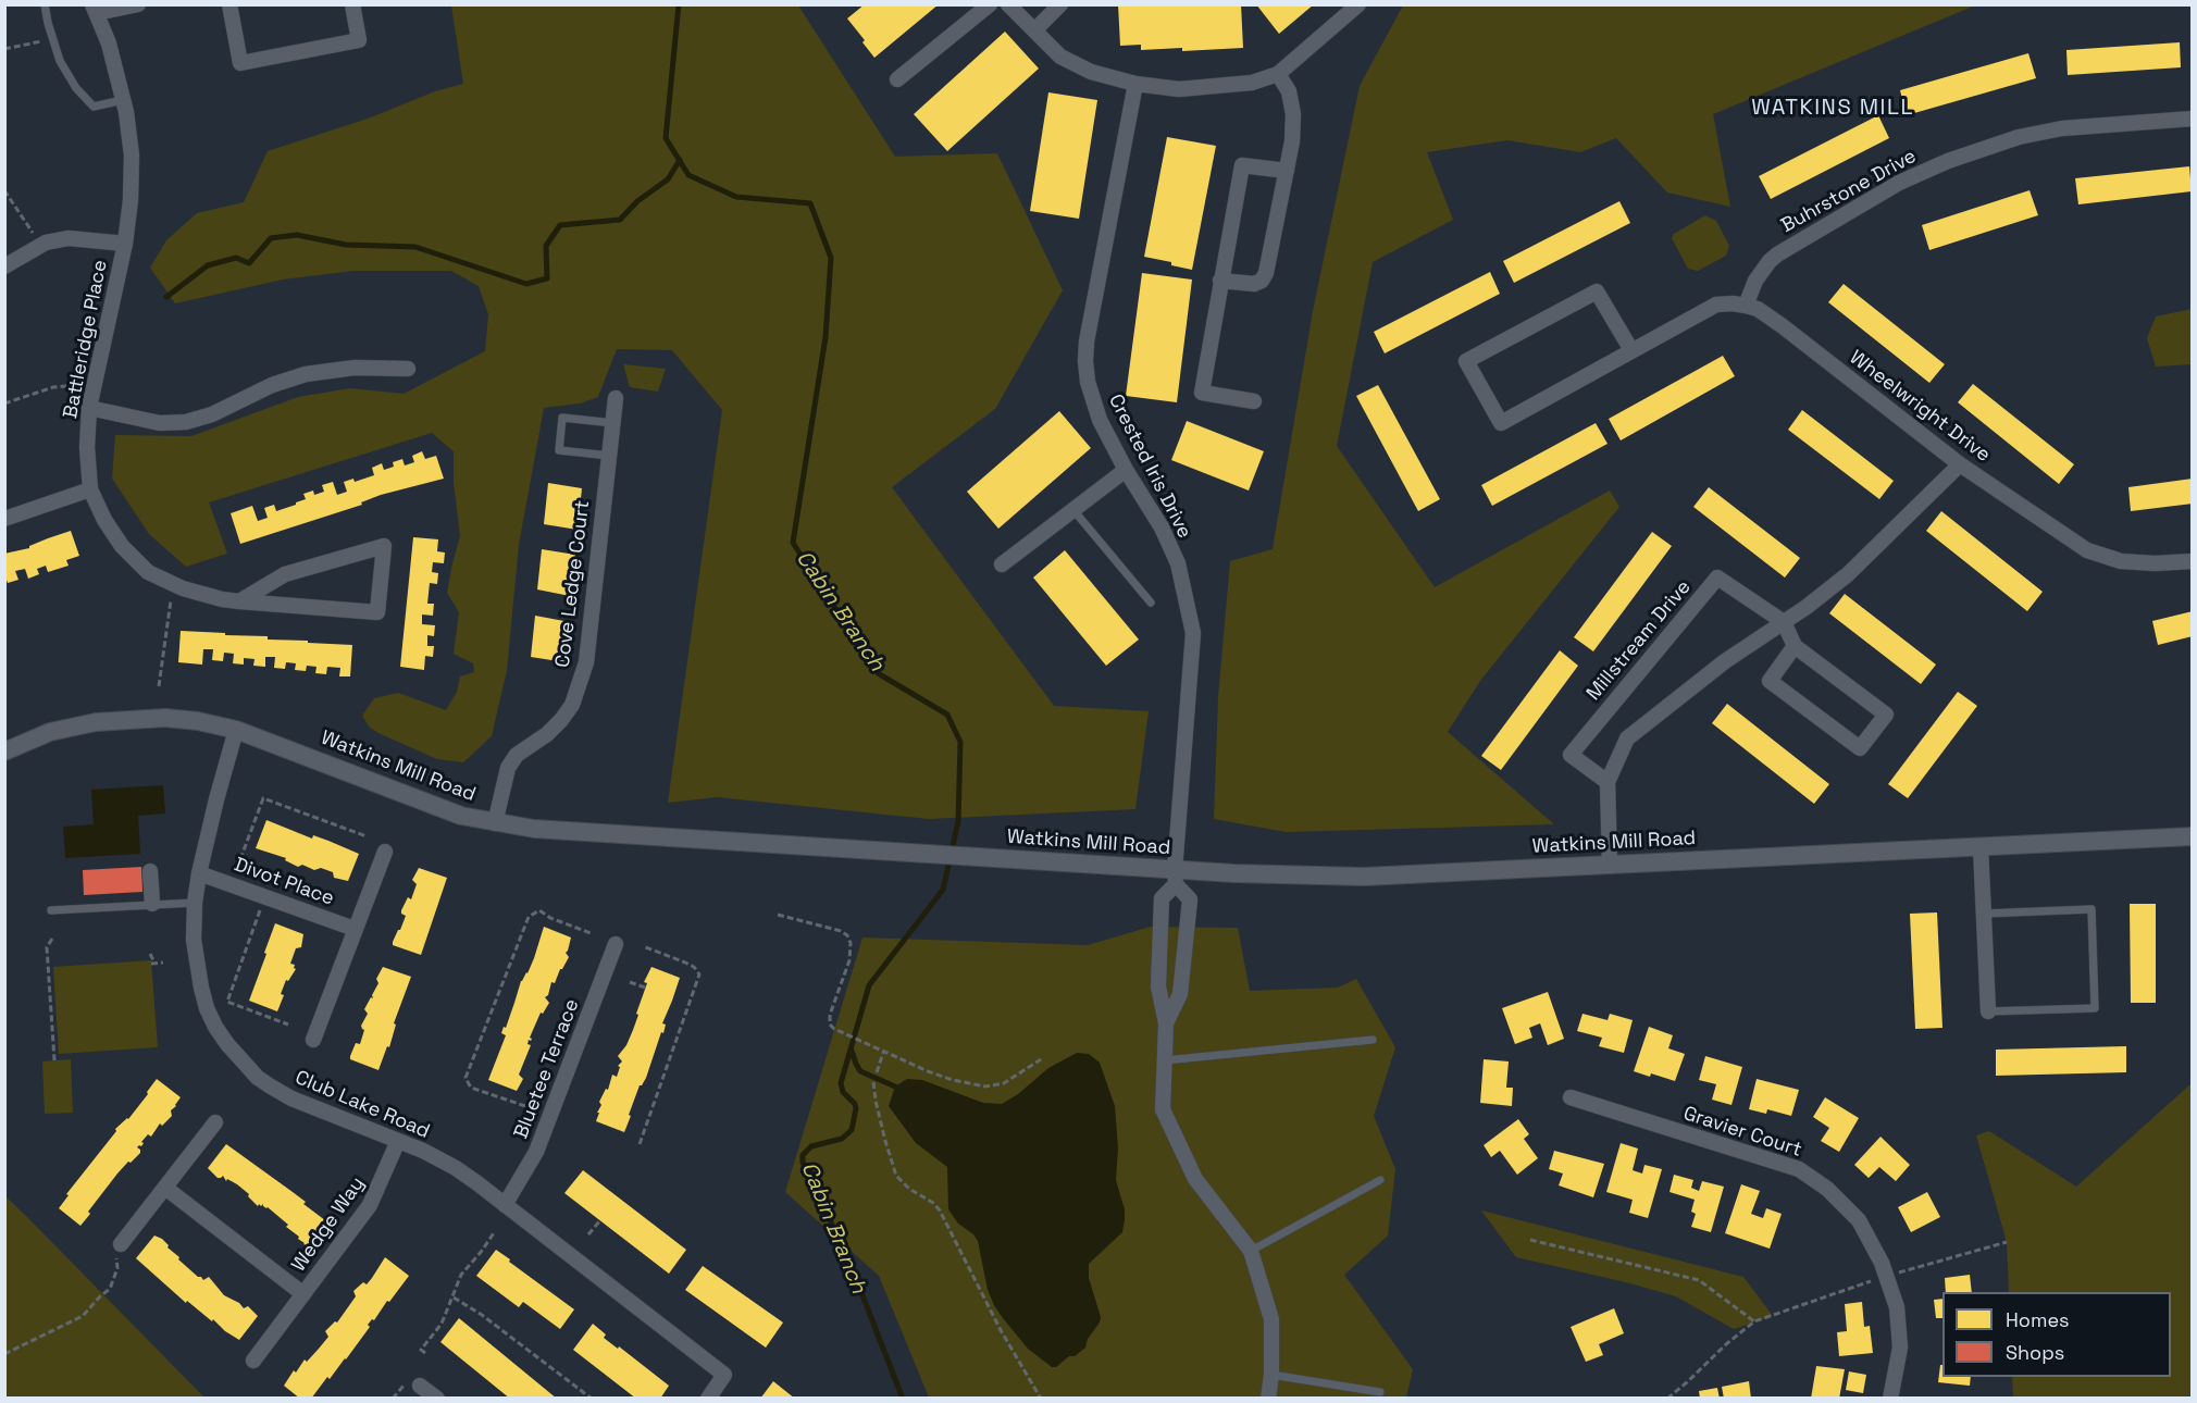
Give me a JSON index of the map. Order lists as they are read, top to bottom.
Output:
{
  "streets": {
    "street": [
      "Buhrstone Drive",
      "Battleridge Place",
      "Wheelwright Drive",
      "Crested Iris Drive",
      "Cove Ledge Court",
      "Millstream Drive",
      "Watkins Mill Road",
      "Divot Place",
      "Bluetee Terrace",
      "Club Lake Road",
      "Gravier Court",
      "Wedge Way"
    ]
  },
  "crossings": [
    ["Buhrstone Drive", "Wheelwright Drive"],
    ["Crested Iris Drive", "Watkins Mill Road"],
    ["Cove Ledge Court", "Watkins Mill Road"],
    ["Watkins Mill Road", "Club Lake Road"],
    ["Divot Place", "Club Lake Road"],
    ["Bluetee Terrace", "Club Lake Road"],
    ["Club Lake Road", "Wedge Way"]
  ],
  "districts": ["WATKINS MILL"],
  "water": ["Cabin Branch"],
  "legend": ["Homes", "Shops"]
}
